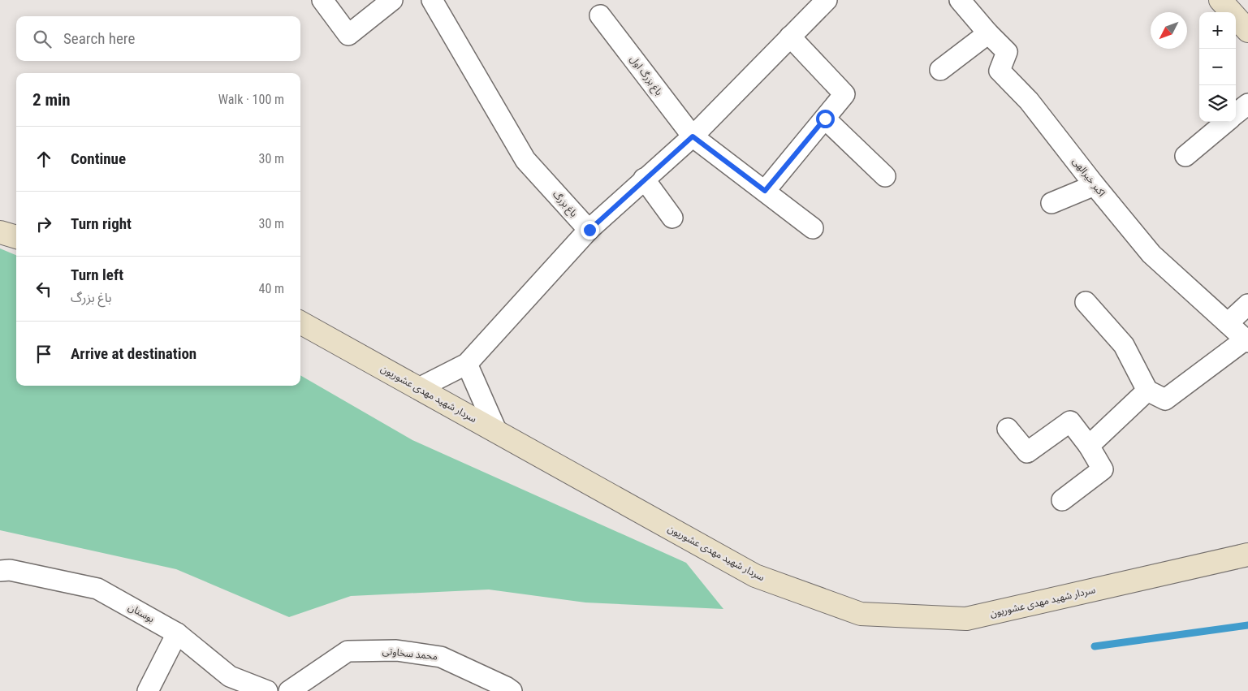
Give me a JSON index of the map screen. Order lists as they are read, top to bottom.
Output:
{
  "streets": {
    "street": [
      "باغ بزرگ اول",
      "اکبر خیرالهی",
      "باغ بزرگ",
      "سردار شهید مهدی عشوریون",
      "بوستان",
      "محمد سخاوتی"
    ]
  },
  "north": "bottom left",
  "page": {
    "map_buttons": ["+", "−"],
    "search": "Search here",
    "heading": ["2 min", "Walk · 100 m"],
    "list": [
      ["Continue", "30 m"],
      ["Turn right", "30 m"],
      ["Turn left", "باغ بزرگ", "40 m"],
      "Arrive at destination"
    ]
  }
}
